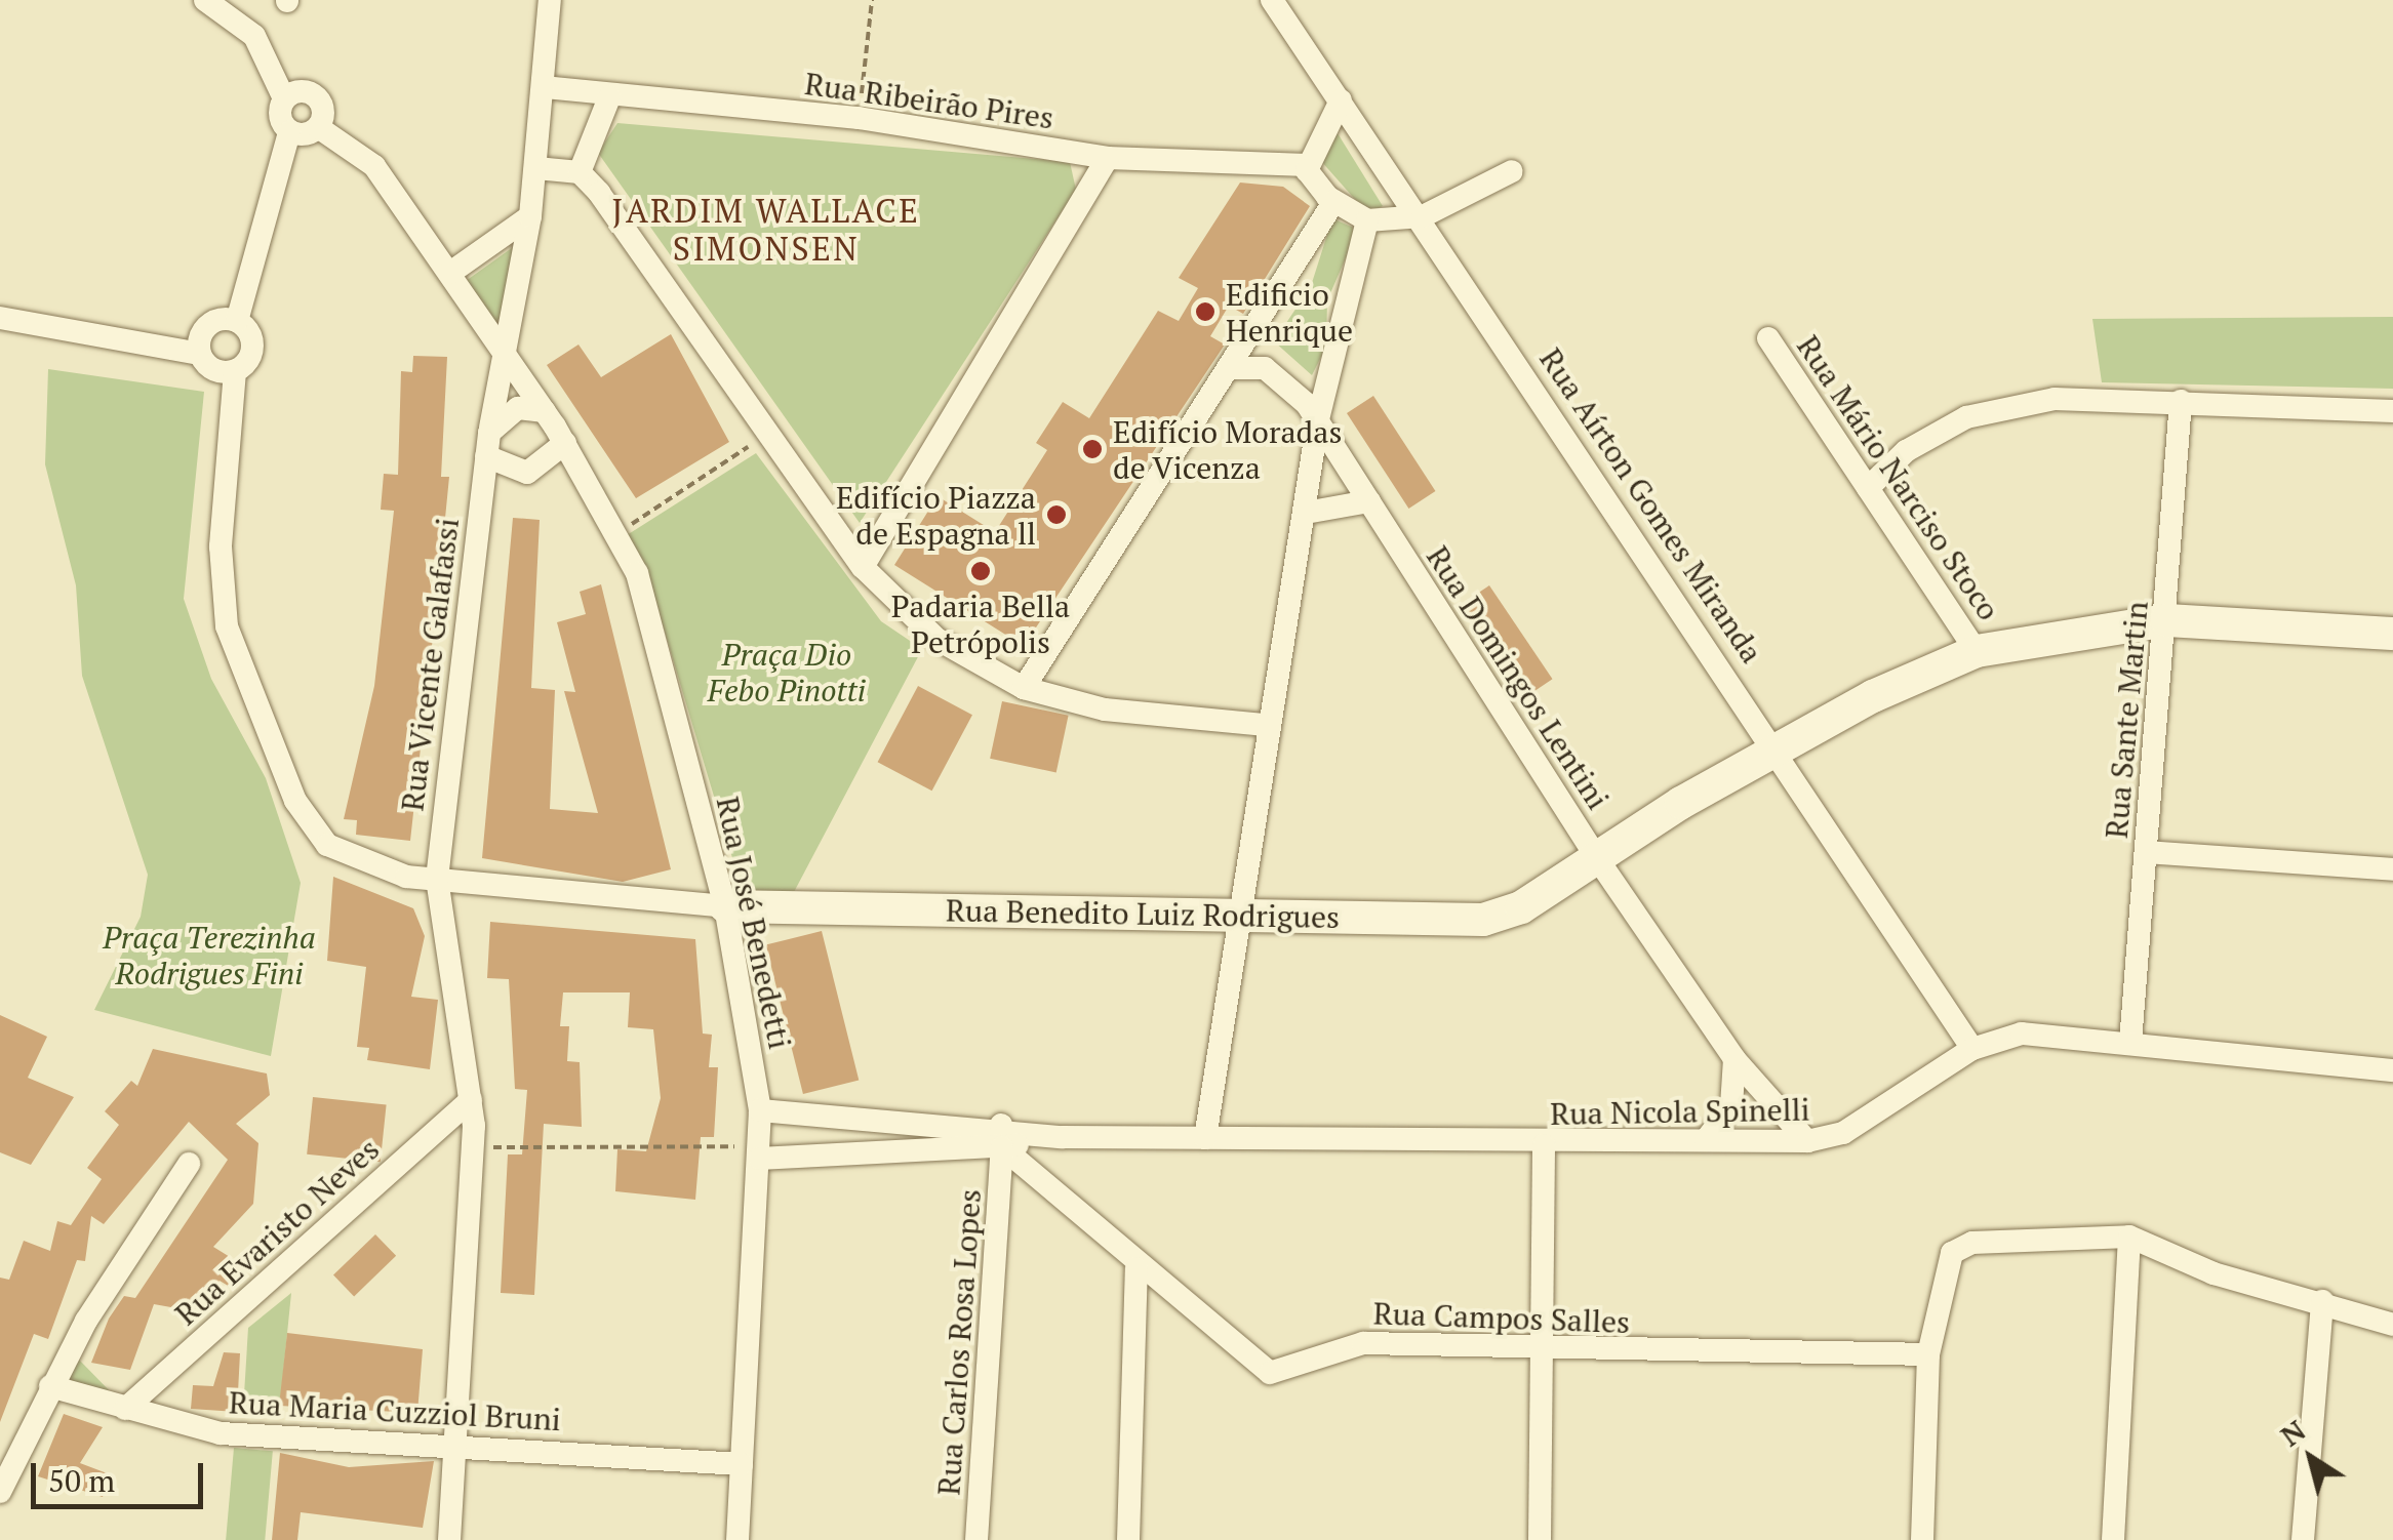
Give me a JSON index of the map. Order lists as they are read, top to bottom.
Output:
{
  "streets": {
    "street": [
      "Rua Ribeirão Pires",
      "Rua Mário Narciso Stoco",
      "Rua Aírton Gomes Miranda",
      "Rua Vicente Galafassi",
      "Rua Domingos Lentini",
      "Rua Sante Martin",
      "Rua Benedito Luiz Rodrigues",
      "Rua José Benedetti",
      "Rua Nicola Spinelli",
      "Rua Evaristo Neves",
      "Rua Campos Salles",
      "Rua Carlos Rosa Lopes",
      "Rua Maria Cuzziol Bruni"
    ]
  },
  "crossings": [
    ["Rua Ribeirão Pires", "Rua Vicente Galafassi"],
    ["Rua Mário Narciso Stoco", "Rua Benedito Luiz Rodrigues"],
    ["Rua Aírton Gomes Miranda", "Rua Benedito Luiz Rodrigues"],
    ["Rua Aírton Gomes Miranda", "Rua Nicola Spinelli"],
    ["Rua Vicente Galafassi", "Rua Benedito Luiz Rodrigues"],
    ["Rua Vicente Galafassi", "Rua José Benedetti"],
    ["Rua Vicente Galafassi", "Rua Evaristo Neves"],
    ["Rua Vicente Galafassi", "Rua Maria Cuzziol Bruni"],
    ["Rua Domingos Lentini", "Rua Benedito Luiz Rodrigues"],
    ["Rua Domingos Lentini", "Rua Nicola Spinelli"],
    ["Rua Sante Martin", "Rua Benedito Luiz Rodrigues"],
    ["Rua Sante Martin", "Rua Nicola Spinelli"],
    ["Rua Benedito Luiz Rodrigues", "Rua José Benedetti"],
    ["Rua José Benedetti", "Rua Nicola Spinelli"],
    ["Rua José Benedetti", "Rua Maria Cuzziol Bruni"],
    ["Rua Nicola Spinelli", "Rua Campos Salles"],
    ["Rua Nicola Spinelli", "Rua Carlos Rosa Lopes"],
    ["Rua Evaristo Neves", "Rua Maria Cuzziol Bruni"],
    ["Rua Campos Salles", "Rua Carlos Rosa Lopes"]
  ],
  "districts": ["JARDIM WALLACE SIMONSEN"],
  "parks": ["Praça Dio Febo Pinotti", "Praça Terezinha Rodrigues Fini"],
  "places": [
    "Edificio Henrique",
    "Edifício Moradas de Vicenza",
    "Edifício Piazza de Espagna ll",
    "Padaria Bella Petrópolis"
  ],
  "scale_bar": "50 m",
  "north": "top left"
}
